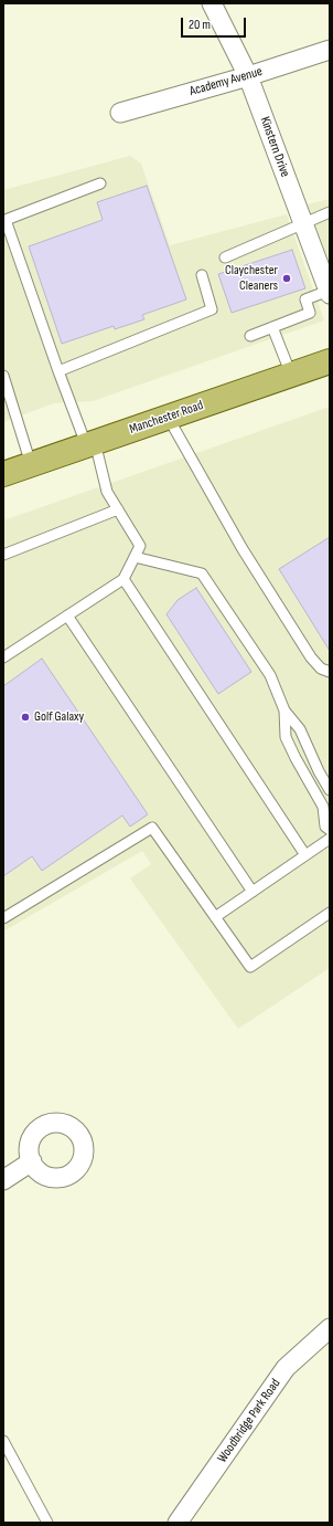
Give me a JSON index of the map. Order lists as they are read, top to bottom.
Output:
{
  "streets": {
    "main road": ["Manchester Road"],
    "street": ["Academy Avenue", "Kinstern Drive", "Woodbridge Park Road"]
  },
  "crossings": [
    ["Academy Avenue", "Kinstern Drive"]
  ],
  "places": ["Claychester Cleaners", "Golf Galaxy"],
  "scale_bar": "20 m"
}
